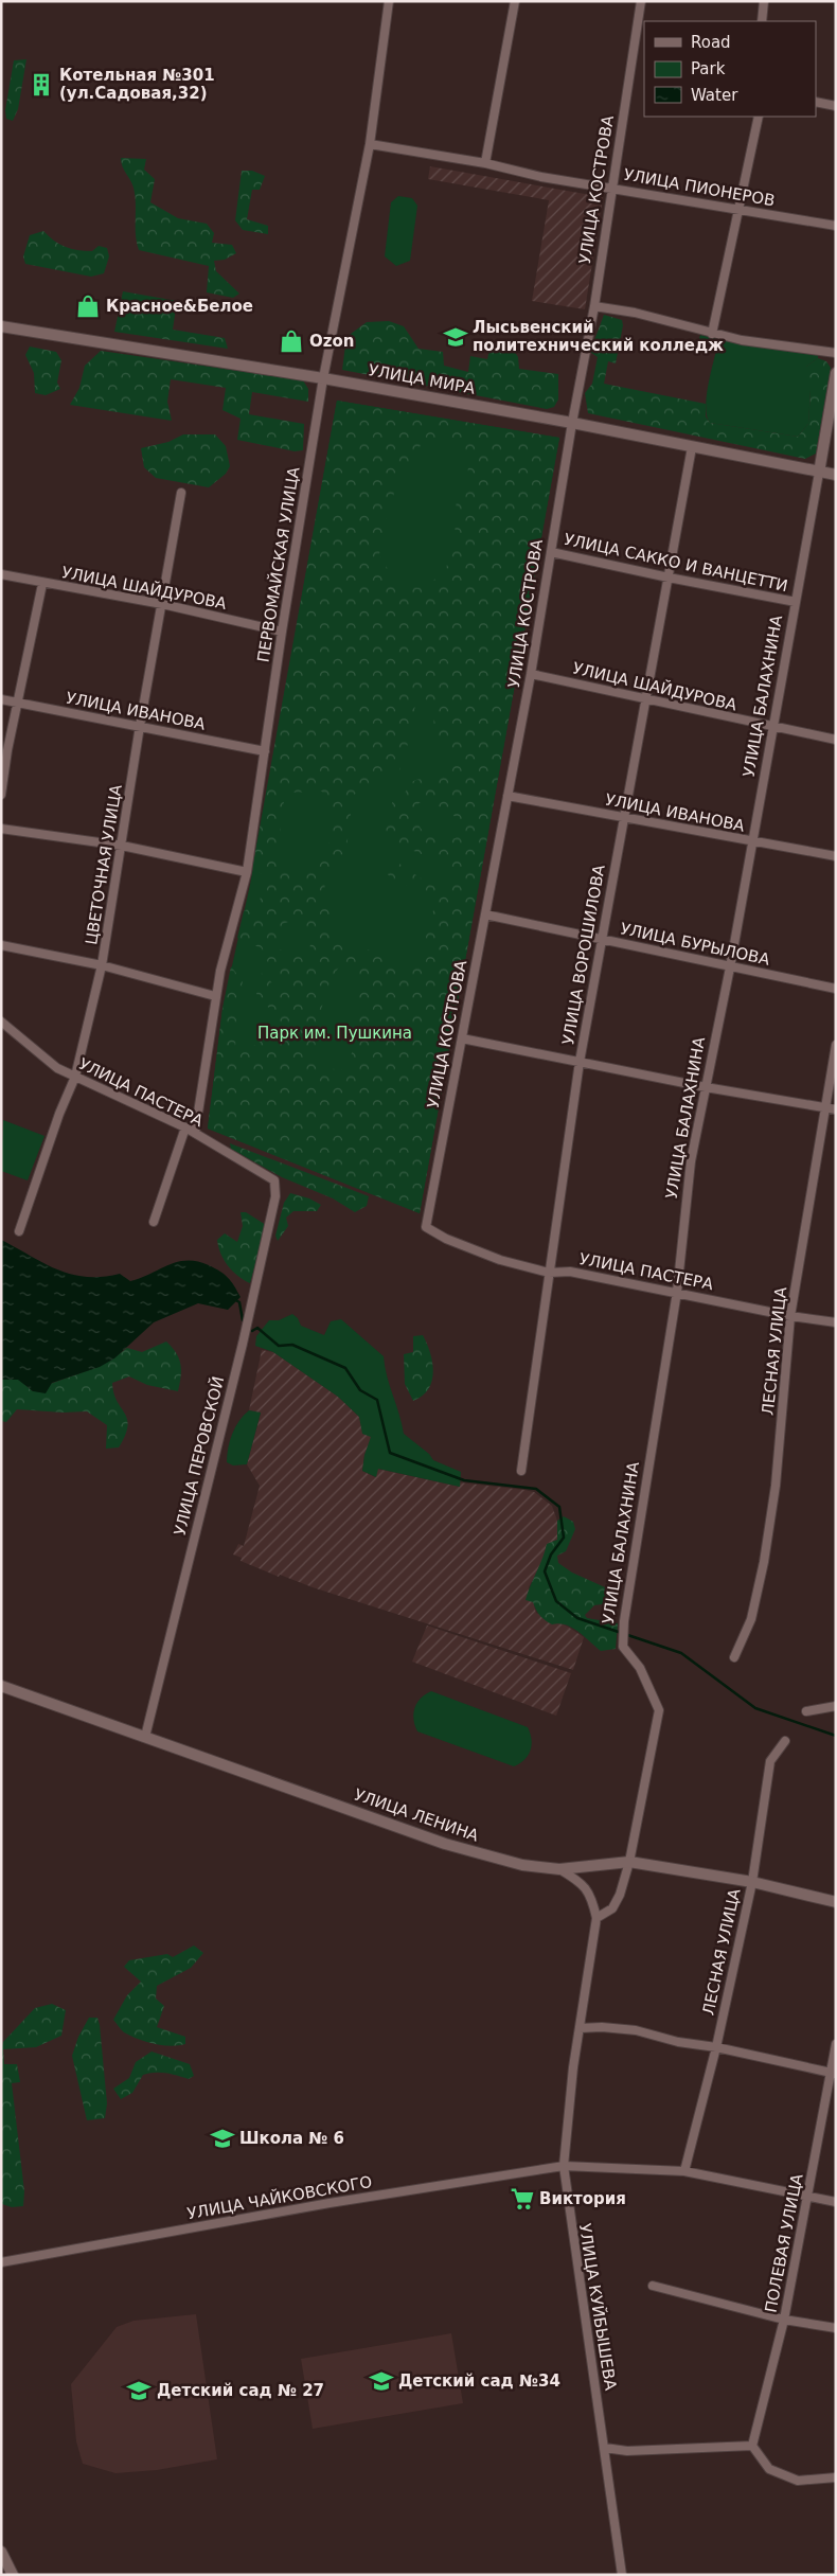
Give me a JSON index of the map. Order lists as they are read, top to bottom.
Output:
{
  "streets": {
    "street": [
      "УЛИЦА ПИОНЕРОВ",
      "УЛИЦА КОСТРОВА",
      "УЛИЦА МИРА",
      "УЛИЦА САККО И ВАНЦЕТТИ",
      "ПЕРВОМАЙСКАЯ УЛИЦА",
      "УЛИЦА ШАЙДУРОВА",
      "УЛИЦА БАЛАХНИНА",
      "УЛИЦА ИВАНОВА",
      "ЦВЕТОЧНАЯ УЛИЦА",
      "УЛИЦА БУРЫЛОВА",
      "УЛИЦА ВОРОШИЛОВА",
      "УЛИЦА ПАСТЕРА",
      "ЛЕСНАЯ УЛИЦА",
      "УЛИЦА ПЕРОВСКОЙ",
      "УЛИЦА ЛЕНИНА",
      "УЛИЦА ЧАЙКОВСКОГО",
      "ПОЛЕВАЯ УЛИЦА",
      "УЛИЦА КУЙБЫШЕВА"
    ]
  },
  "crossings": [
    ["УЛИЦА ПИОНЕРОВ", "УЛИЦА КОСТРОВА"],
    ["УЛИЦА ПИОНЕРОВ", "ПЕРВОМАЙСКАЯ УЛИЦА"],
    ["УЛИЦА КОСТРОВА", "УЛИЦА МИРА"],
    ["УЛИЦА КОСТРОВА", "УЛИЦА САККО И ВАНЦЕТТИ"],
    ["УЛИЦА КОСТРОВА", "УЛИЦА ШАЙДУРОВА"],
    ["УЛИЦА КОСТРОВА", "УЛИЦА ИВАНОВА"],
    ["УЛИЦА КОСТРОВА", "УЛИЦА БУРЫЛОВА"],
    ["УЛИЦА КОСТРОВА", "УЛИЦА ПАСТЕРА"],
    ["УЛИЦА МИРА", "ПЕРВОМАЙСКАЯ УЛИЦА"],
    ["УЛИЦА МИРА", "УЛИЦА БАЛАХНИНА"],
    ["УЛИЦА МИРА", "УЛИЦА ВОРОШИЛОВА"],
    ["УЛИЦА САККО И ВАНЦЕТТИ", "УЛИЦА БАЛАХНИНА"],
    ["УЛИЦА САККО И ВАНЦЕТТИ", "УЛИЦА ВОРОШИЛОВА"],
    ["ПЕРВОМАЙСКАЯ УЛИЦА", "УЛИЦА ШАЙДУРОВА"],
    ["ПЕРВОМАЙСКАЯ УЛИЦА", "УЛИЦА ИВАНОВА"],
    ["ПЕРВОМАЙСКАЯ УЛИЦА", "УЛИЦА ПАСТЕРА"],
    ["УЛИЦА ШАЙДУРОВА", "УЛИЦА БАЛАХНИНА"],
    ["УЛИЦА ШАЙДУРОВА", "ЦВЕТОЧНАЯ УЛИЦА"],
    ["УЛИЦА ШАЙДУРОВА", "УЛИЦА ВОРОШИЛОВА"],
    ["УЛИЦА БАЛАХНИНА", "УЛИЦА ИВАНОВА"],
    ["УЛИЦА БАЛАХНИНА", "УЛИЦА БУРЫЛОВА"],
    ["УЛИЦА БАЛАХНИНА", "УЛИЦА ПАСТЕРА"],
    ["УЛИЦА БАЛАХНИНА", "УЛИЦА ЛЕНИНА"],
    ["УЛИЦА БАЛАХНИНА", "УЛИЦА КУЙБЫШЕВА"],
    ["УЛИЦА ИВАНОВА", "ЦВЕТОЧНАЯ УЛИЦА"],
    ["УЛИЦА ИВАНОВА", "УЛИЦА ВОРОШИЛОВА"],
    ["ЦВЕТОЧНАЯ УЛИЦА", "УЛИЦА ПАСТЕРА"],
    ["УЛИЦА БУРЫЛОВА", "УЛИЦА ВОРОШИЛОВА"],
    ["УЛИЦА ВОРОШИЛОВА", "УЛИЦА ПАСТЕРА"],
    ["УЛИЦА ПАСТЕРА", "ЛЕСНАЯ УЛИЦА"],
    ["УЛИЦА ПАСТЕРА", "УЛИЦА ПЕРОВСКОЙ"],
    ["ЛЕСНАЯ УЛИЦА", "УЛИЦА ЛЕНИНА"],
    ["ЛЕСНАЯ УЛИЦА", "УЛИЦА ЧАЙКОВСКОГО"],
    ["УЛИЦА ПЕРОВСКОЙ", "УЛИЦА ЛЕНИНА"],
    ["УЛИЦА ЛЕНИНА", "УЛИЦА КУЙБЫШЕВА"],
    ["УЛИЦА ЧАЙКОВСКОГО", "ПОЛЕВАЯ УЛИЦА"],
    ["УЛИЦА ЧАЙКОВСКОГО", "УЛИЦА КУЙБЫШЕВА"]
  ],
  "parks": ["Парк им. Пушкина"],
  "places": {
    "building": ["Котельная №301 (ул.Садовая,32)"],
    "shop": ["Красное&Белое", "Ozon"],
    "school or university": [
      "Лысьвенский политехнический колледж",
      "Школа № 6",
      "Детский сад №34",
      "Детский сад № 27"
    ],
    "supermarket": ["Виктория"]
  },
  "legend": ["Road", "Park", "Water"]
}
